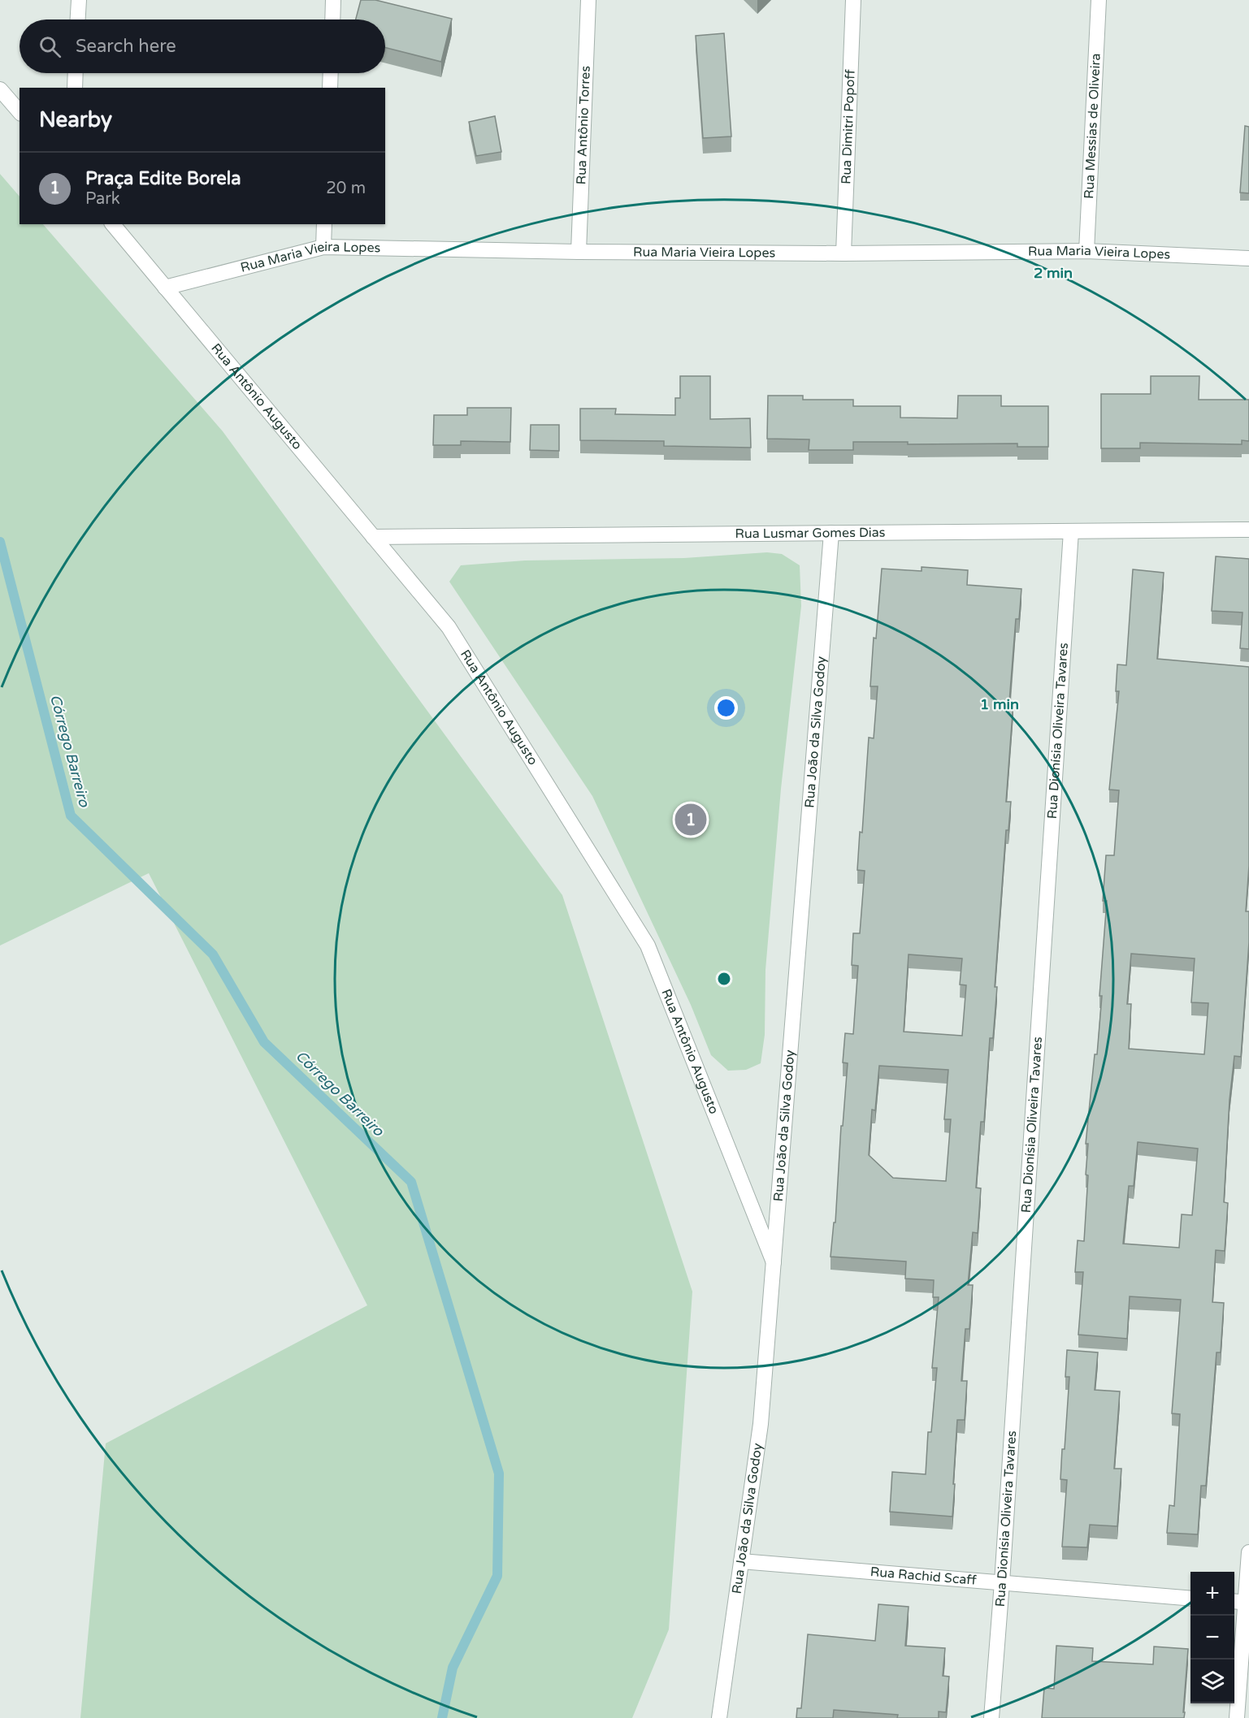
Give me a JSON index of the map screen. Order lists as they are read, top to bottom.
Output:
{
  "streets": {
    "street": [
      "Rua Messias de Oliveira",
      "Rua Antônio Torres",
      "Rua Dimitri Popoff",
      "Rua Maria Vieira Lopes",
      "Rua Antônio Augusto",
      "Rua Lusmar Gomes Dias",
      "Rua Dionísia Oliveira Tavares",
      "Rua João da Silva Godoy",
      "Rua Rachid Scaff"
    ]
  },
  "crossings": [
    ["Rua Messias de Oliveira", "Rua Maria Vieira Lopes"],
    ["Rua Antônio Torres", "Rua Maria Vieira Lopes"],
    ["Rua Dimitri Popoff", "Rua Maria Vieira Lopes"],
    ["Rua Maria Vieira Lopes", "Rua Antônio Augusto"],
    ["Rua Antônio Augusto", "Rua Lusmar Gomes Dias"],
    ["Rua Antônio Augusto", "Rua João da Silva Godoy"],
    ["Rua Lusmar Gomes Dias", "Rua Dionísia Oliveira Tavares"],
    ["Rua Lusmar Gomes Dias", "Rua João da Silva Godoy"],
    ["Rua Dionísia Oliveira Tavares", "Rua Rachid Scaff"],
    ["Rua João da Silva Godoy", "Rua Rachid Scaff"]
  ],
  "water": ["Córrego Barreiro"],
  "page": {
    "search": "Search here",
    "heading": "Nearby",
    "list": [
      {
        "mark": "1",
        "name": "Praça Edite Borela",
        "note": "Park",
        "value": "20 m"
      }
    ],
    "pins": "1",
    "map_buttons": ["+", "−"]
  },
  "rings": ["2 min", "1 min"]
}
